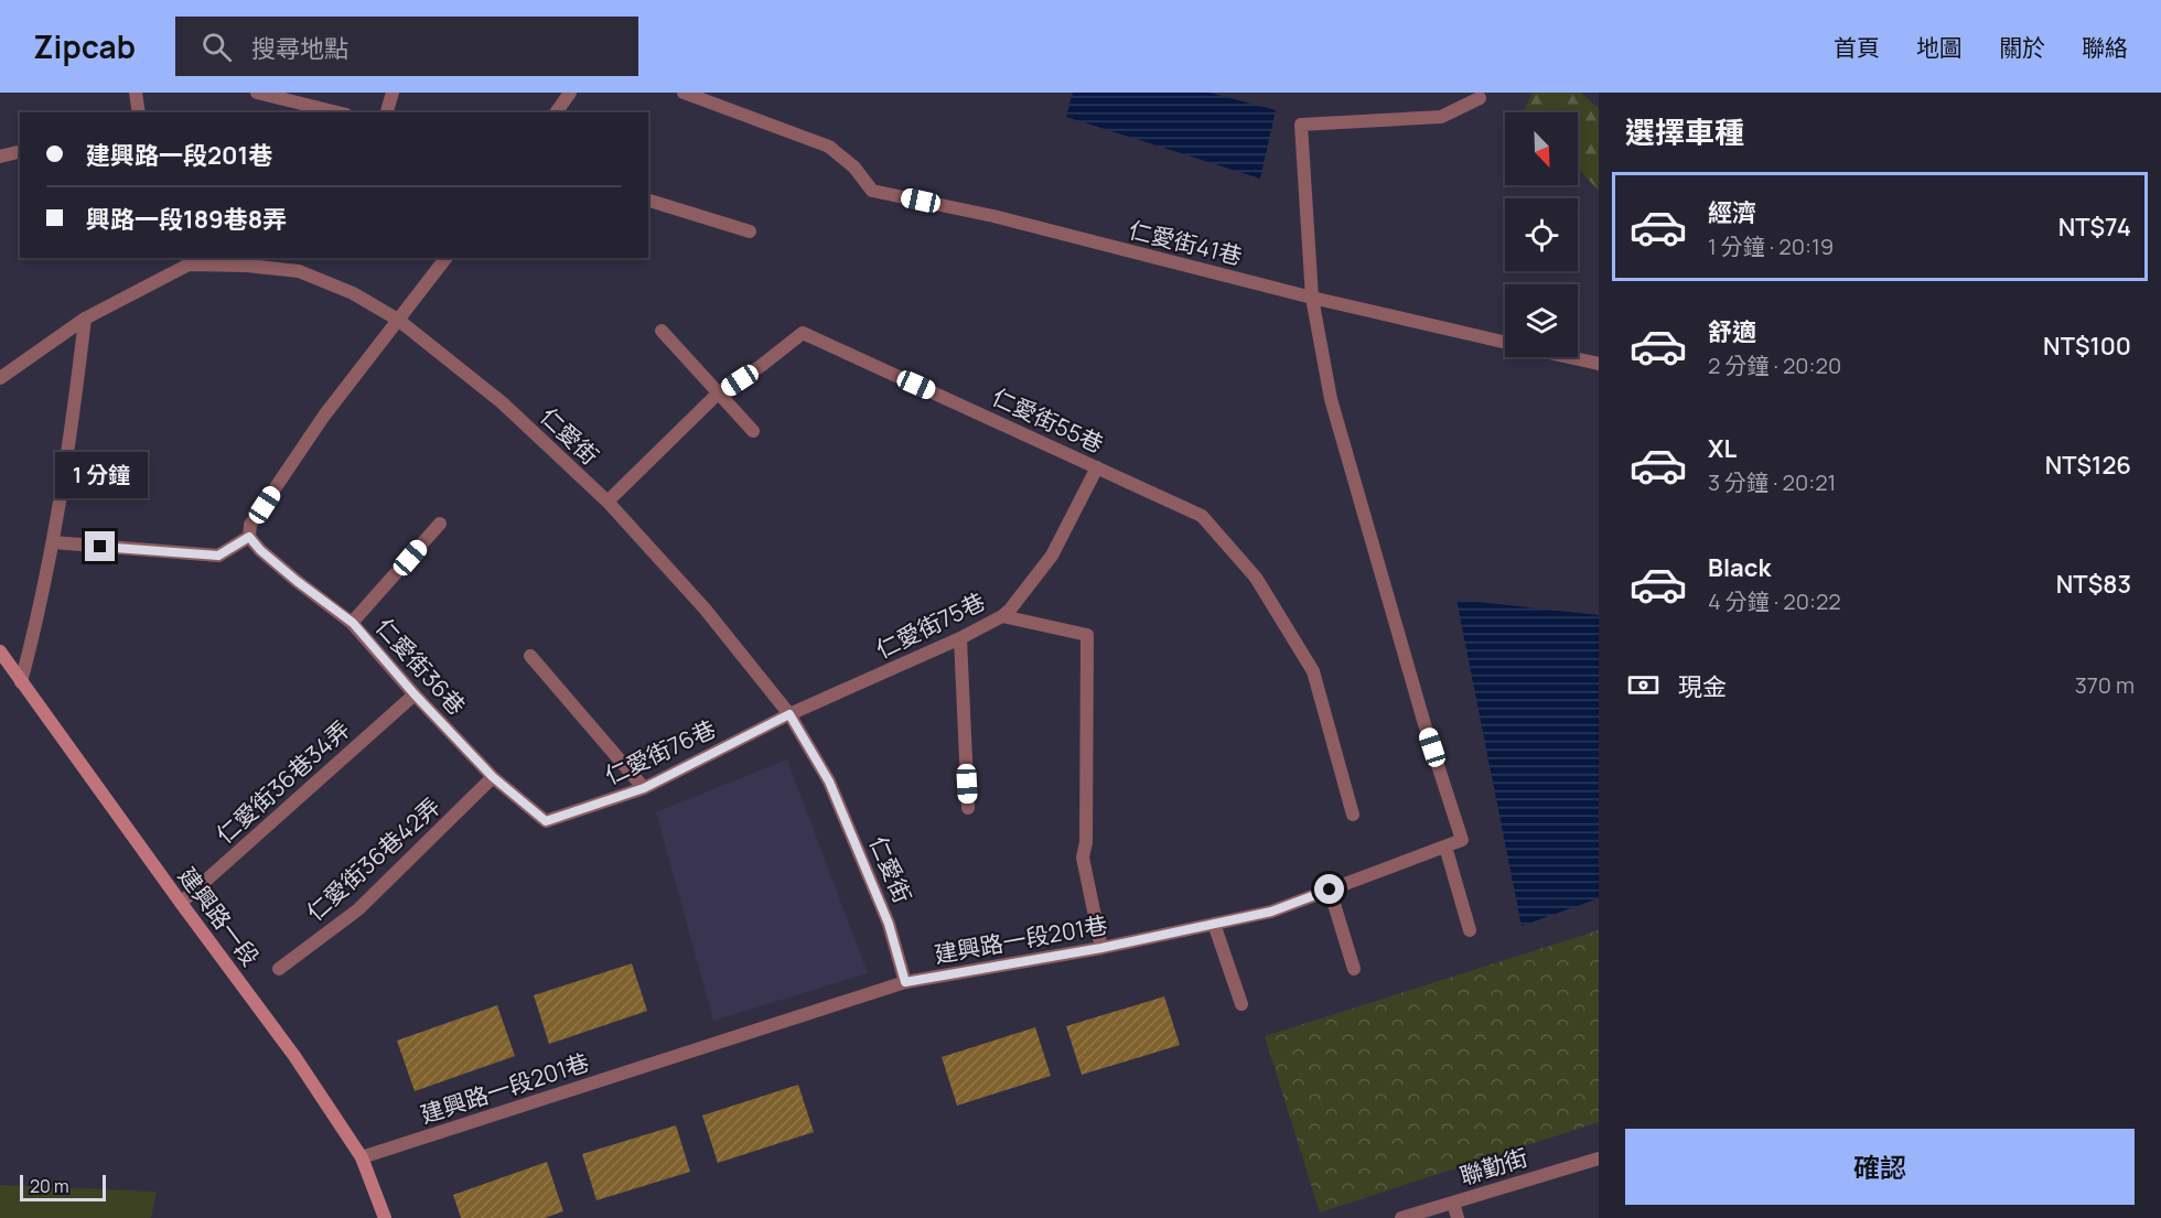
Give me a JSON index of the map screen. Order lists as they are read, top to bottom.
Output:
{
  "streets": {
    "street": [
      "仁愛街41巷",
      "仁愛街55巷",
      "仁愛街",
      "仁愛街75巷",
      "仁愛街36巷",
      "仁愛街76巷",
      "仁愛街36巷34弄",
      "仁愛街36巷42弄",
      "建興路一段",
      "建興路一段201巷",
      "聯勤街"
    ]
  },
  "crossings": [
    ["仁愛街41巷", "建興路一段201巷"],
    ["仁愛街55巷", "仁愛街"],
    ["仁愛街55巷", "仁愛街75巷"],
    ["仁愛街", "仁愛街75巷"],
    ["仁愛街", "仁愛街76巷"],
    ["仁愛街", "建興路一段201巷"],
    ["仁愛街75巷", "仁愛街76巷"],
    ["仁愛街36巷", "仁愛街76巷"],
    ["仁愛街36巷", "仁愛街36巷34弄"],
    ["仁愛街36巷", "仁愛街36巷42弄"],
    ["仁愛街36巷34弄", "建興路一段"],
    ["建興路一段", "建興路一段201巷"]
  ],
  "scale_bar": "20 m",
  "north": "bottom right",
  "page": {
    "header": "Zipcab",
    "search": "搜尋地點",
    "nav": [
      "首頁",
      "地圖",
      "關於",
      "聯絡"
    ],
    "heading": "選擇車種",
    "banner": ["建興路一段201巷", "興路一段189巷8弄"],
    "list": [
      {
        "name": "經濟",
        "note": "1 分鐘 · 20:19",
        "value": "NT$74"
      },
      {
        "name": "舒適",
        "note": "2 分鐘 · 20:20",
        "value": "NT$100"
      },
      {
        "name": "XL",
        "note": "3 分鐘 · 20:21",
        "value": "NT$126"
      },
      {
        "name": "Black",
        "note": "4 分鐘 · 20:22",
        "value": "NT$83"
      }
    ],
    "bubble": "1 分鐘",
    "pay": ["現金", "370 m"],
    "buttons": "確認",
    "scale": "20 m"
  }
}
